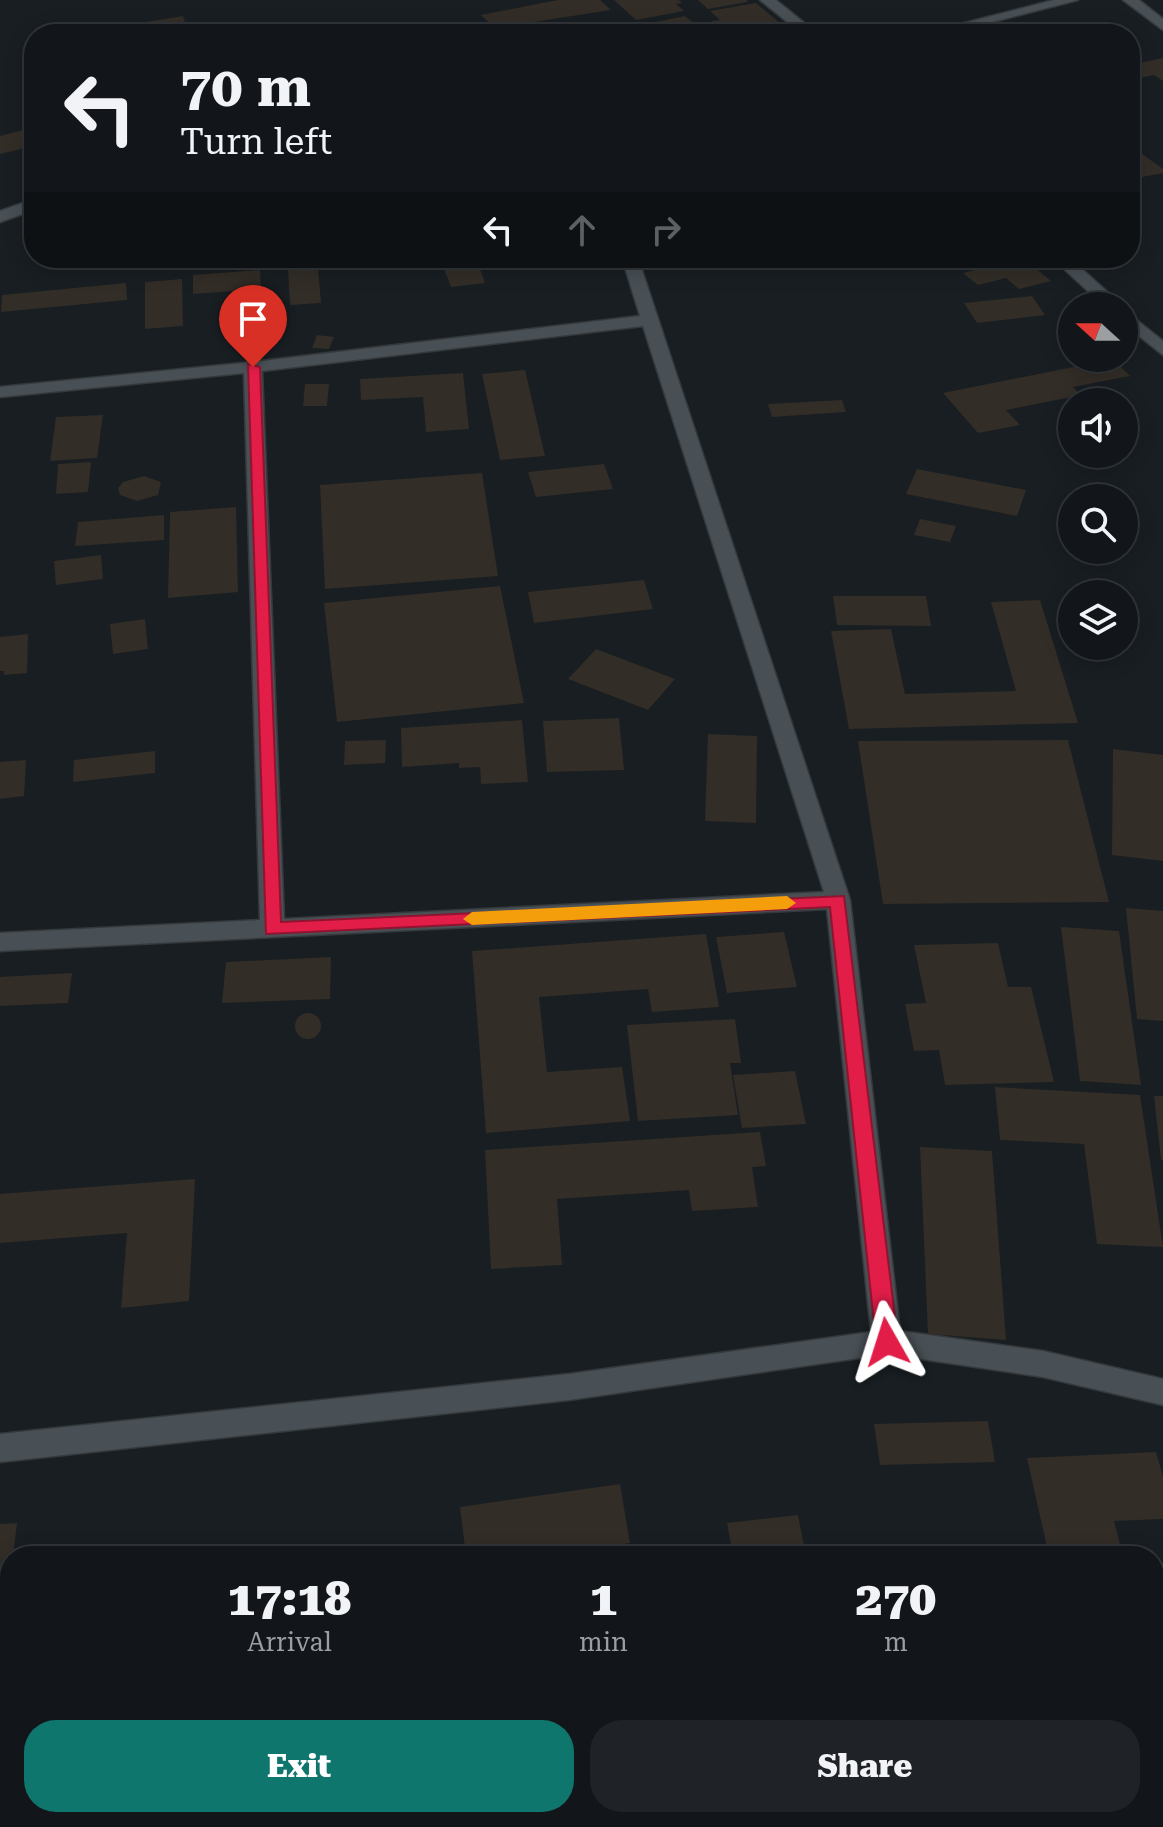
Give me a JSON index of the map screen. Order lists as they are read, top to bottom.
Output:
{
  "north": "left",
  "page": {
    "turn": ["70 m", "Turn left"],
    "eta": [
      "17:18",
      "Arrival",
      "1",
      "min",
      "270",
      "m"
    ],
    "buttons": ["Exit", "Share"]
  }
}
